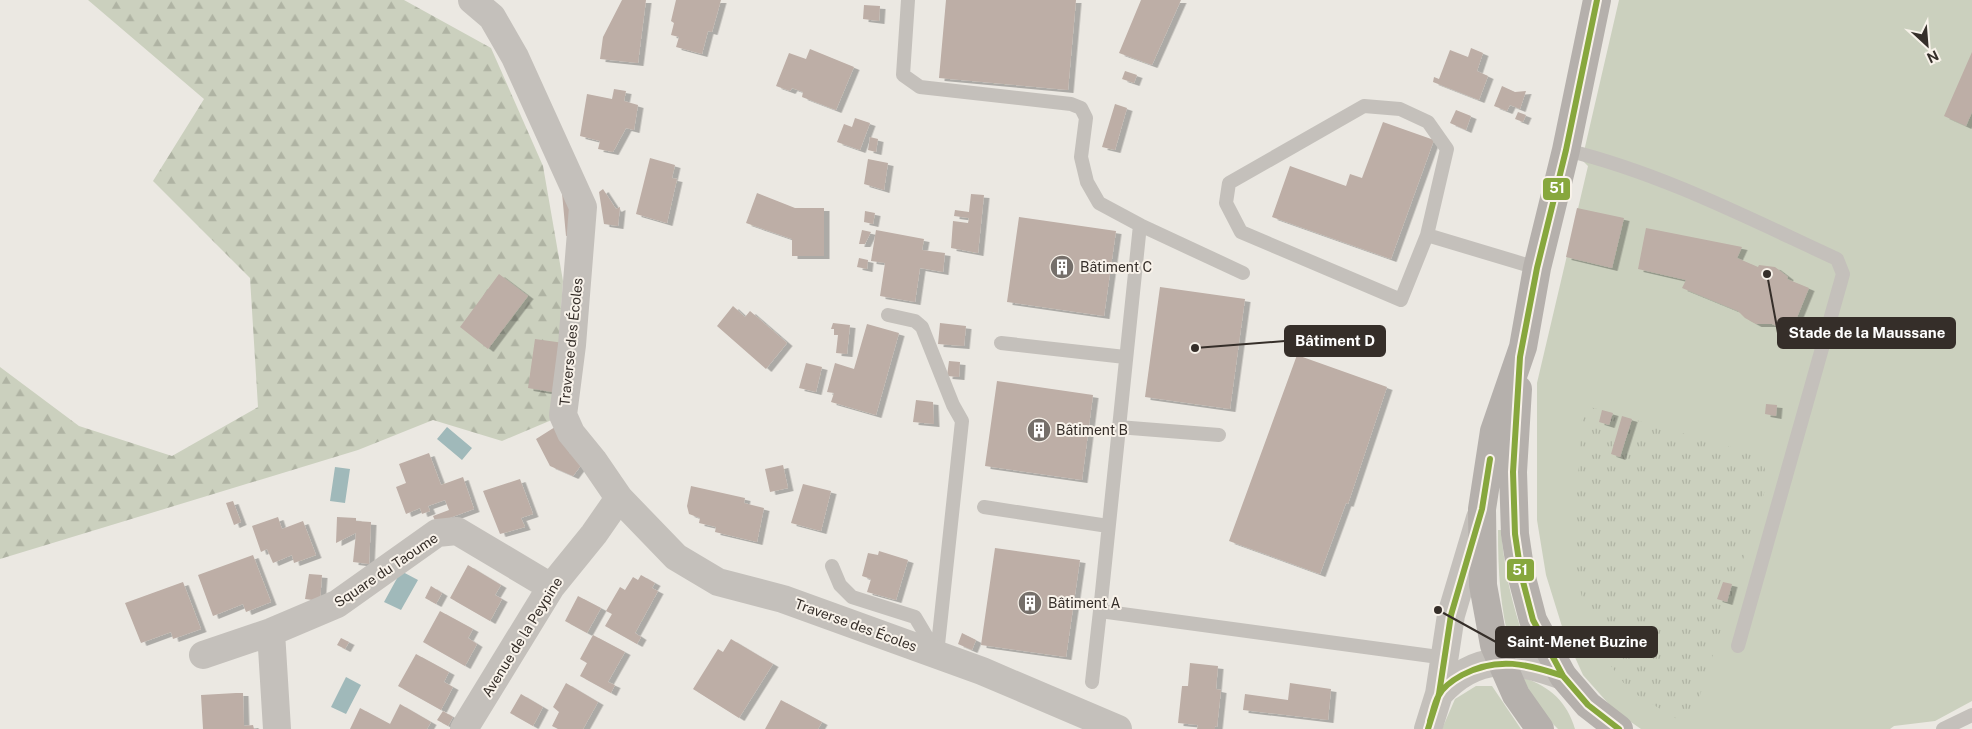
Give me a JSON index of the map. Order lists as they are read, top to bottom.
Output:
{
  "streets": {
    "street": ["Traverse des Écoles", "Square du Taoume", "Avenue de la Peypine"]
  },
  "crossings": [
    ["Traverse des Écoles", "Avenue de la Peypine"],
    ["Square du Taoume", "Avenue de la Peypine"]
  ],
  "places": {
    "building": ["Bâtiment C", "Bâtiment B", "Bâtiment A"],
    "other": ["Stade de la Maussane", "Bâtiment D", "Saint-Menet Buzine"]
  },
  "lines": ["transit line 51"],
  "north": "bottom right"
}
